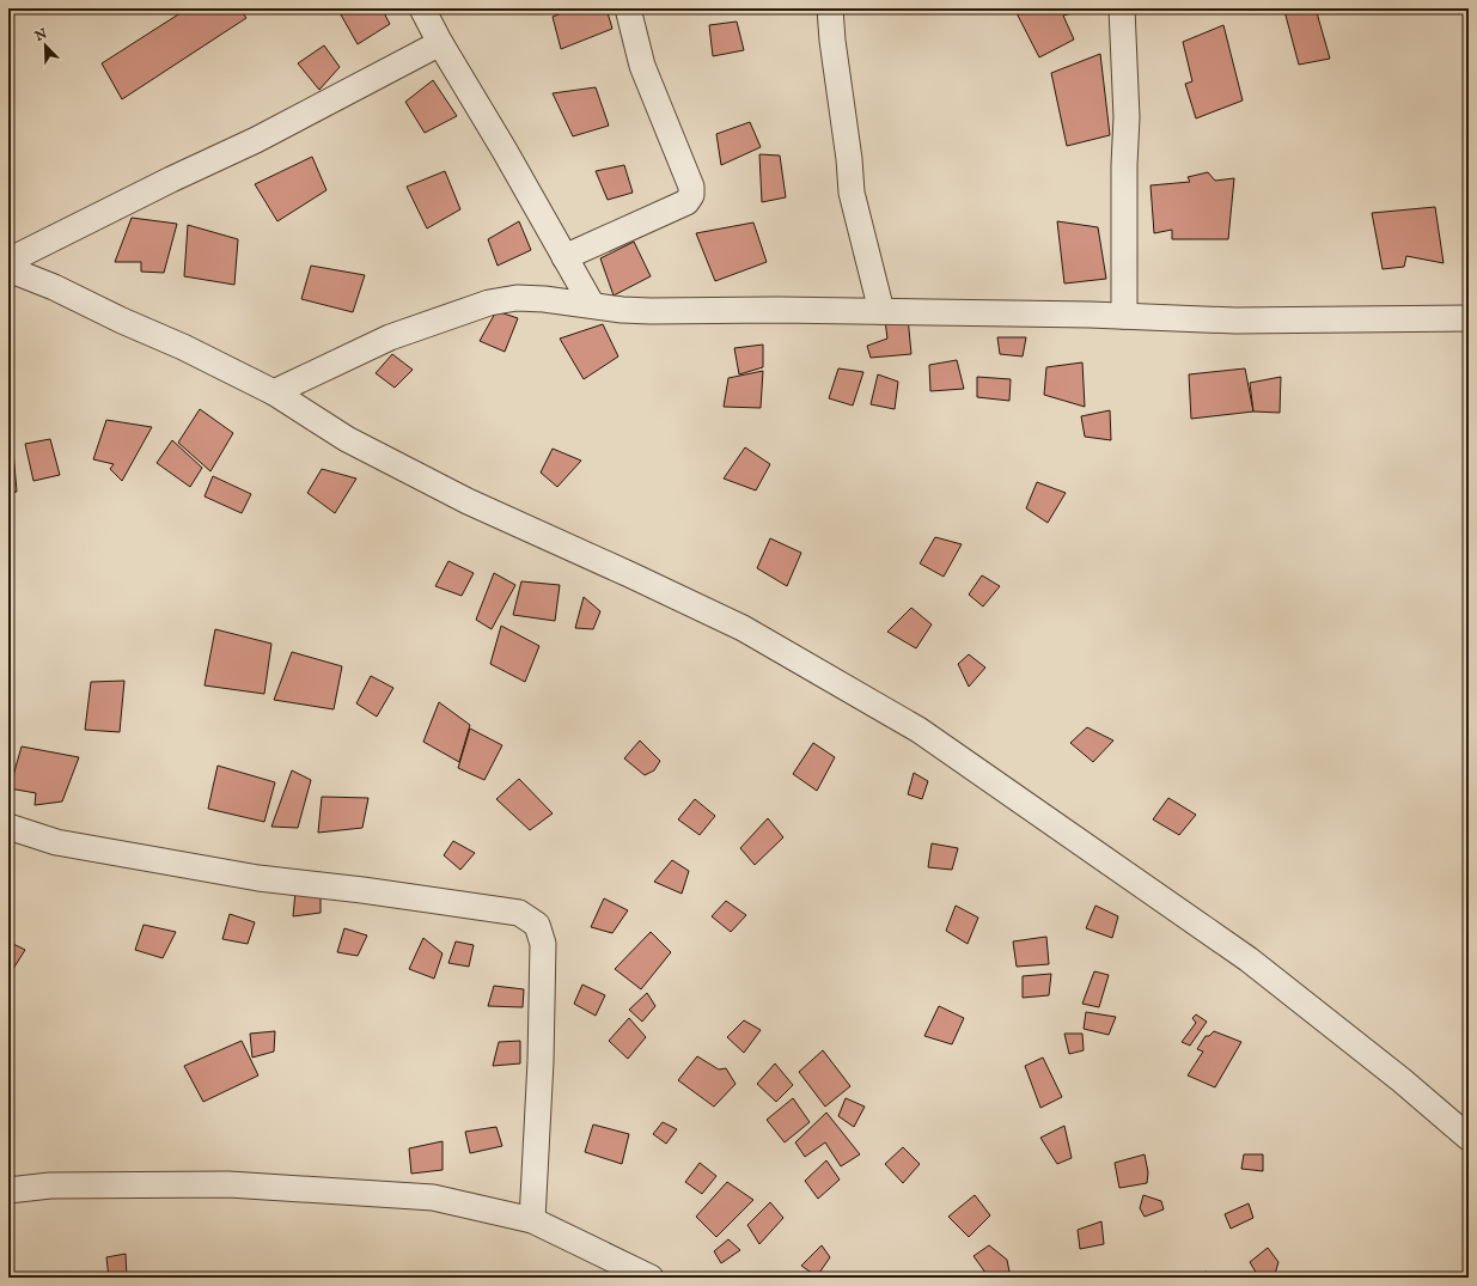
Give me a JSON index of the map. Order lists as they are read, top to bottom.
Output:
{
  "north": "top left"
}
